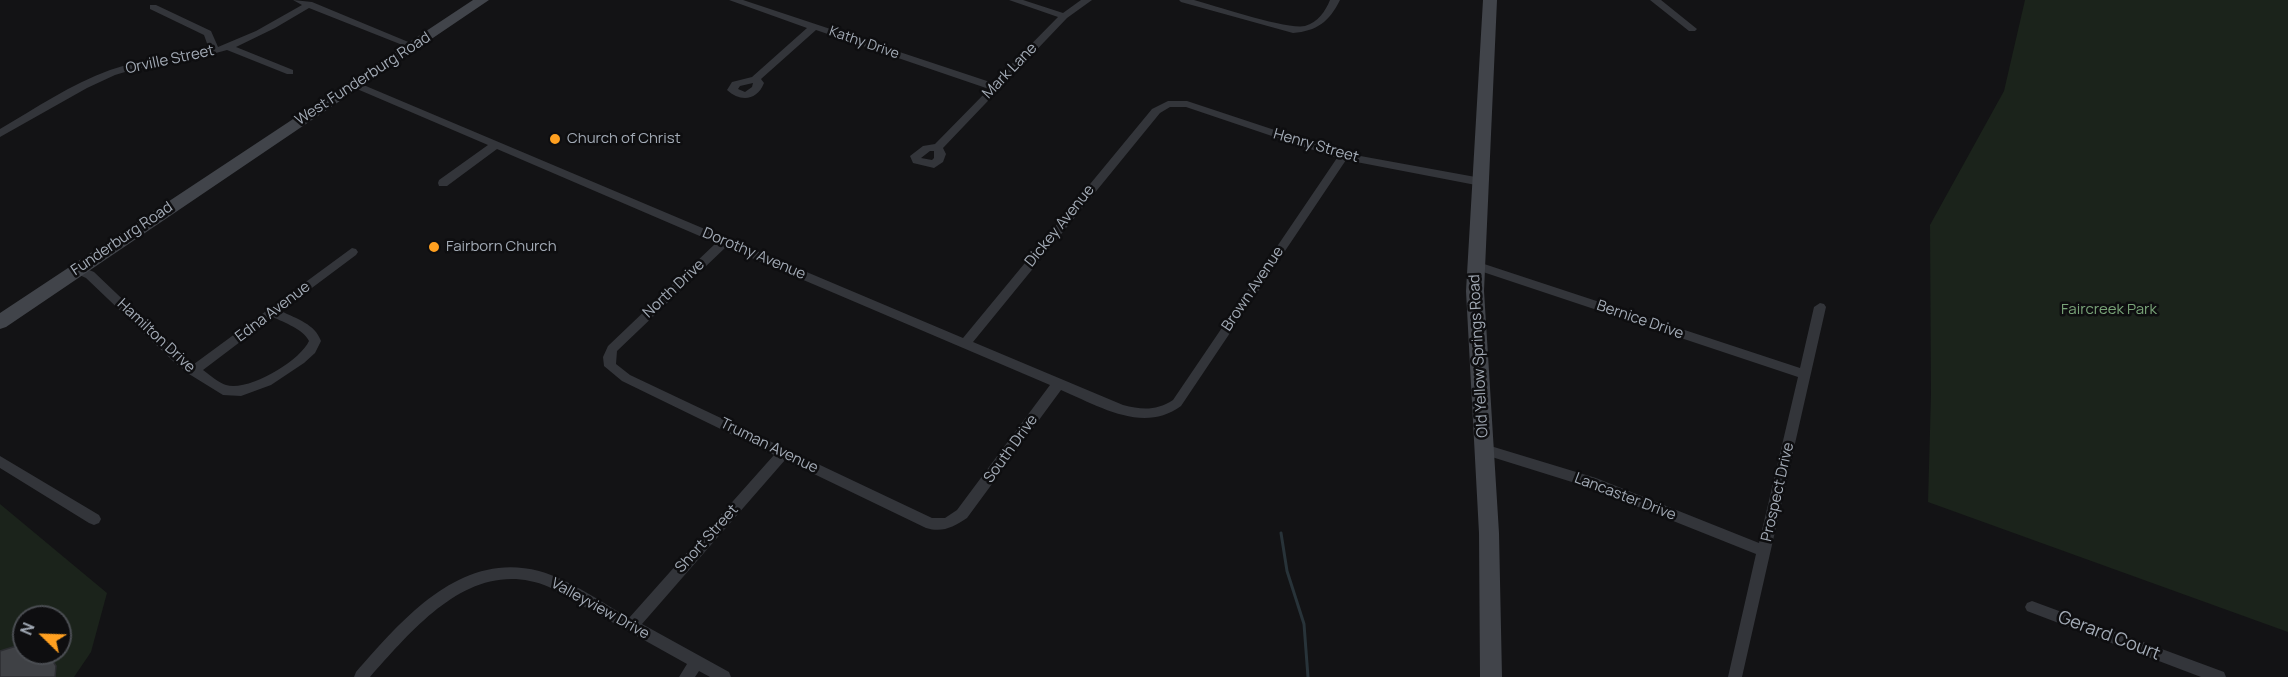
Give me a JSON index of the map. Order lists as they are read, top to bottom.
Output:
{
  "streets": {
    "street": [
      "Kathy Drive",
      "Orville Street",
      "Mark Lane",
      "West Funderburg Road",
      "Henry Street",
      "Dickey Avenue",
      "Funderburg Road",
      "Dorothy Avenue",
      "North Drive",
      "Brown Avenue",
      "Edna Avenue",
      "Bernice Drive",
      "Hamilton Drive",
      "Old Yellow Springs Road",
      "Truman Avenue",
      "South Drive",
      "Prospect Drive",
      "Lancaster Drive",
      "Short Street",
      "Valleyview Drive",
      "Gerard Court"
    ]
  },
  "crossings": [
    ["Kathy Drive", "Mark Lane"],
    ["West Funderburg Road", "Funderburg Road"],
    ["West Funderburg Road", "Dorothy Avenue"],
    ["Henry Street", "Dickey Avenue"],
    ["Henry Street", "Brown Avenue"],
    ["Henry Street", "Old Yellow Springs Road"],
    ["Dickey Avenue", "Dorothy Avenue"],
    ["Funderburg Road", "Hamilton Drive"],
    ["Dorothy Avenue", "North Drive"],
    ["Dorothy Avenue", "Brown Avenue"],
    ["Dorothy Avenue", "South Drive"],
    ["North Drive", "Truman Avenue"],
    ["Edna Avenue", "Hamilton Drive"],
    ["Bernice Drive", "Old Yellow Springs Road"],
    ["Bernice Drive", "Prospect Drive"],
    ["Old Yellow Springs Road", "Lancaster Drive"],
    ["Truman Avenue", "South Drive"],
    ["Truman Avenue", "Short Street"],
    ["Prospect Drive", "Lancaster Drive"],
    ["Short Street", "Valleyview Drive"]
  ],
  "parks": ["Faircreek Park"],
  "places": ["Church of Christ", "Fairborn Church"],
  "north": "top left"
}
